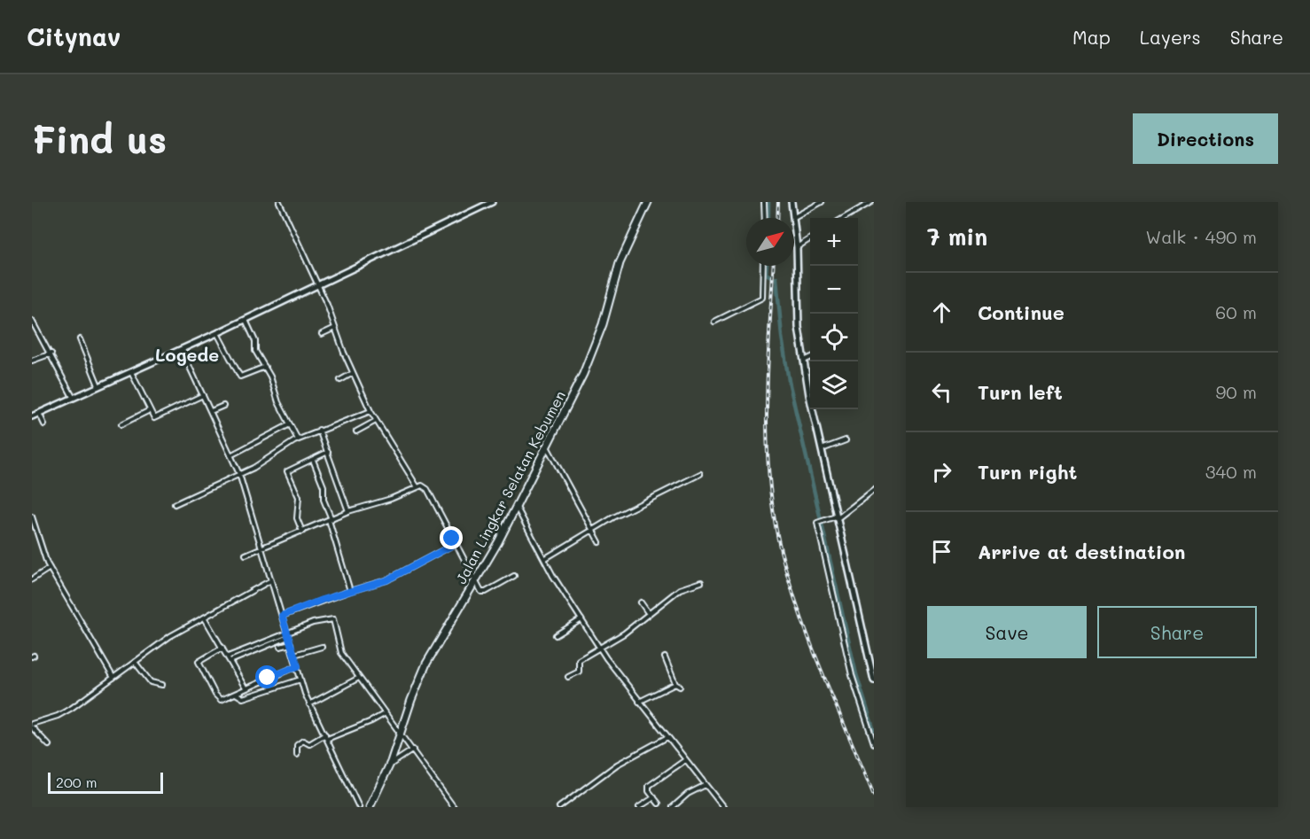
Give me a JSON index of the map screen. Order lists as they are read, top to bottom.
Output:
{
  "streets": {
    "highway": ["Jalan Lingkar Selatan Kebumen"]
  },
  "districts": ["Logede"],
  "scale_bar": "200 m",
  "north": "top right",
  "page": {
    "header": "Citynav",
    "nav": ["Map", "Layers", "Share"],
    "buttons": [
      "Directions",
      ["Save", "Share"]
    ],
    "title": "Find us",
    "heading": ["7 min", "Walk · 490 m"],
    "map_buttons": ["+", "−"],
    "list": [
      ["Continue", "60 m"],
      ["Turn left", "90 m"],
      ["Turn right", "340 m"],
      "Arrive at destination"
    ],
    "scale": "200 m"
  }
}
